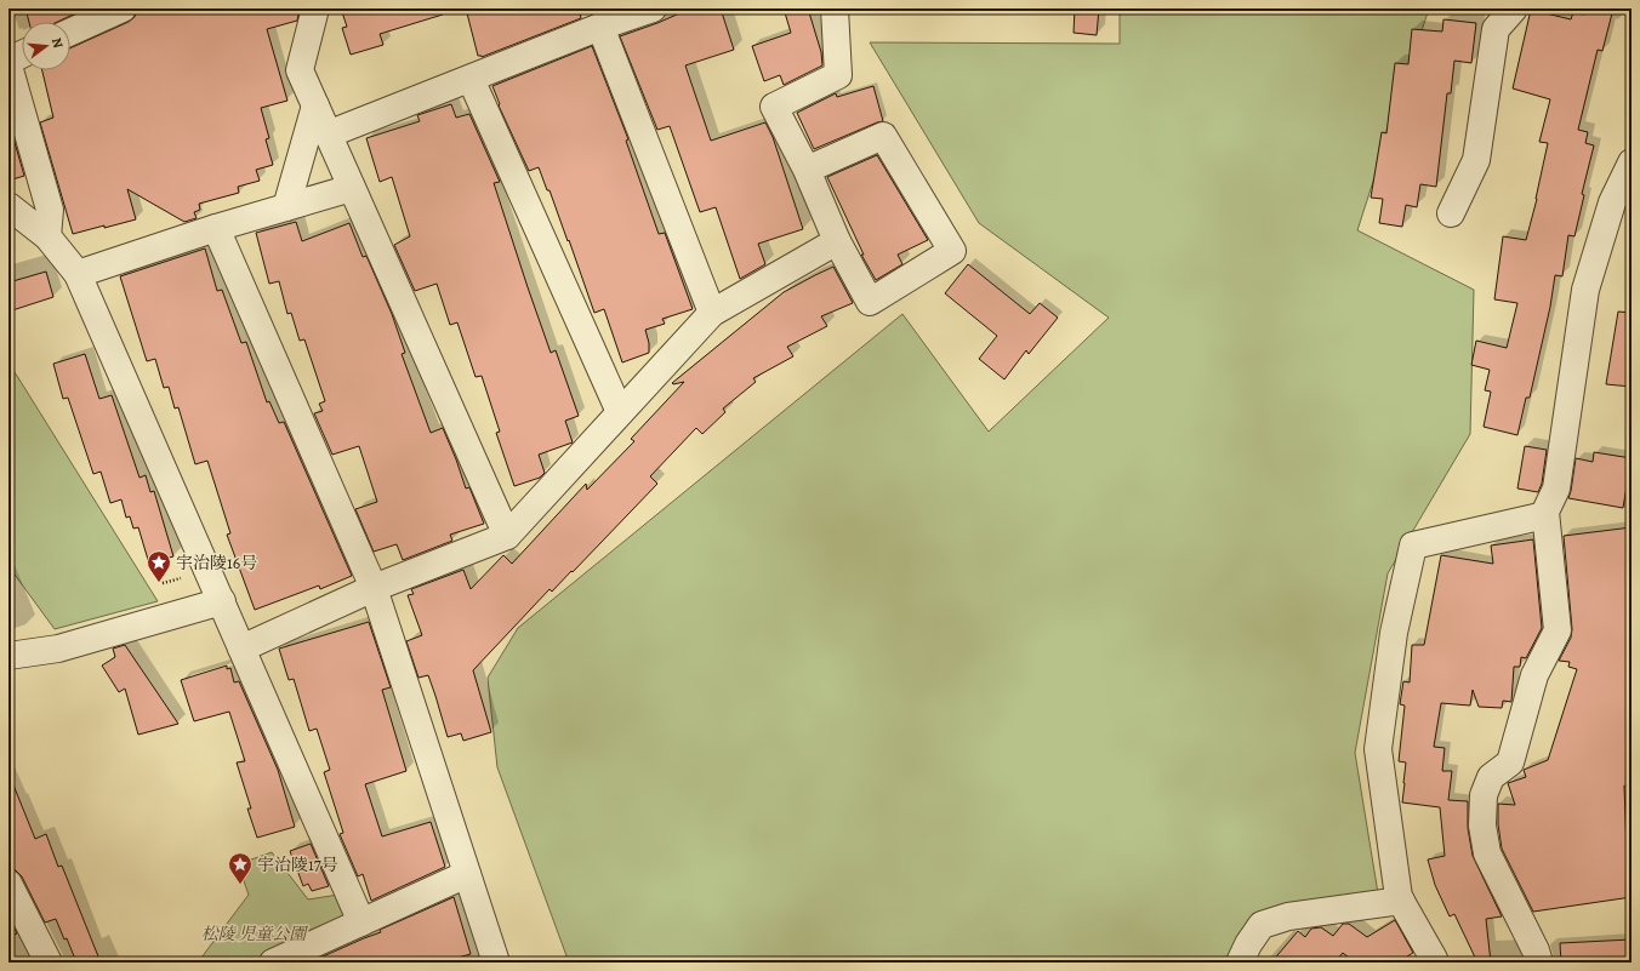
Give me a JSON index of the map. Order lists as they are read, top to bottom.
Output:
{
  "parks": ["松陵 児童公園"],
  "places": {
    "place": ["宇治陵16号", "宇治陵17号"]
  },
  "north": "right"
}
